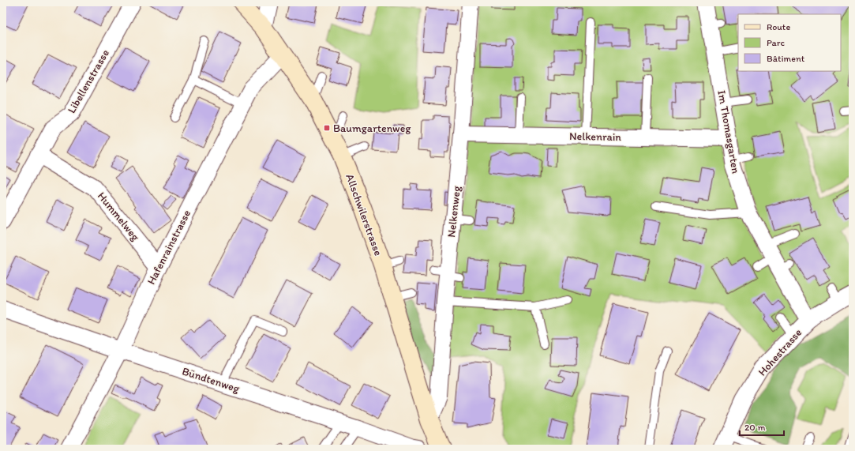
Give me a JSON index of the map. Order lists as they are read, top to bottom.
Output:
{
  "streets": {
    "street": [
      "Libellenstrasse",
      "Im Thomasgarten",
      "Nelkenrain",
      "Nelkenweg",
      "Allschwilerstrasse",
      "Hummelweg",
      "Hafenrainstrasse",
      "Hohestrasse",
      "Bündtenweg"
    ]
  },
  "crossings": [
    ["Libellenstrasse", "Hummelweg"],
    ["Im Thomasgarten", "Nelkenrain"],
    ["Im Thomasgarten", "Hohestrasse"],
    ["Nelkenrain", "Nelkenweg"],
    ["Nelkenweg", "Allschwilerstrasse"],
    ["Allschwilerstrasse", "Hafenrainstrasse"],
    ["Hummelweg", "Hafenrainstrasse"],
    ["Hafenrainstrasse", "Bündtenweg"]
  ],
  "places": {
    "transit": ["Baumgartenweg"]
  },
  "legend": ["Route", "Parc", "Bâtiment"],
  "scale_bar": "20 m"
}
